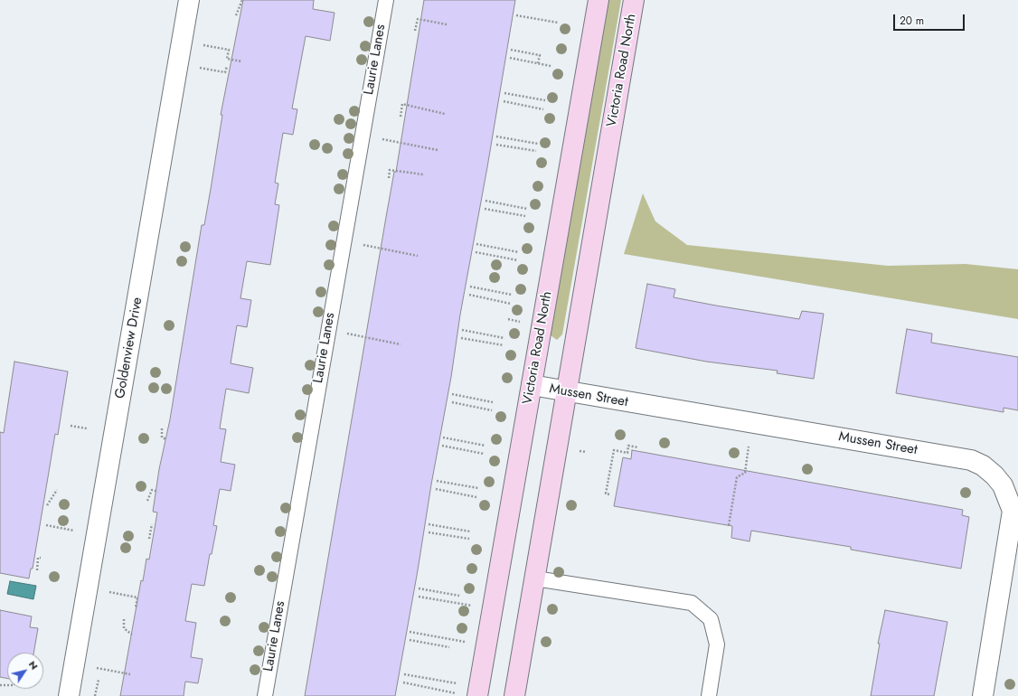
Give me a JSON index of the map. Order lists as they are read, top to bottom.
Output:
{
  "streets": {
    "main road": ["Victoria Road North"],
    "street": ["Goldenview Drive", "Mussen Street"],
    "lane": ["Laurie Lanes"]
  },
  "crossings": [
    ["Victoria Road North", "Mussen Street"]
  ],
  "scale_bar": "20 m",
  "north": "top right"
}
